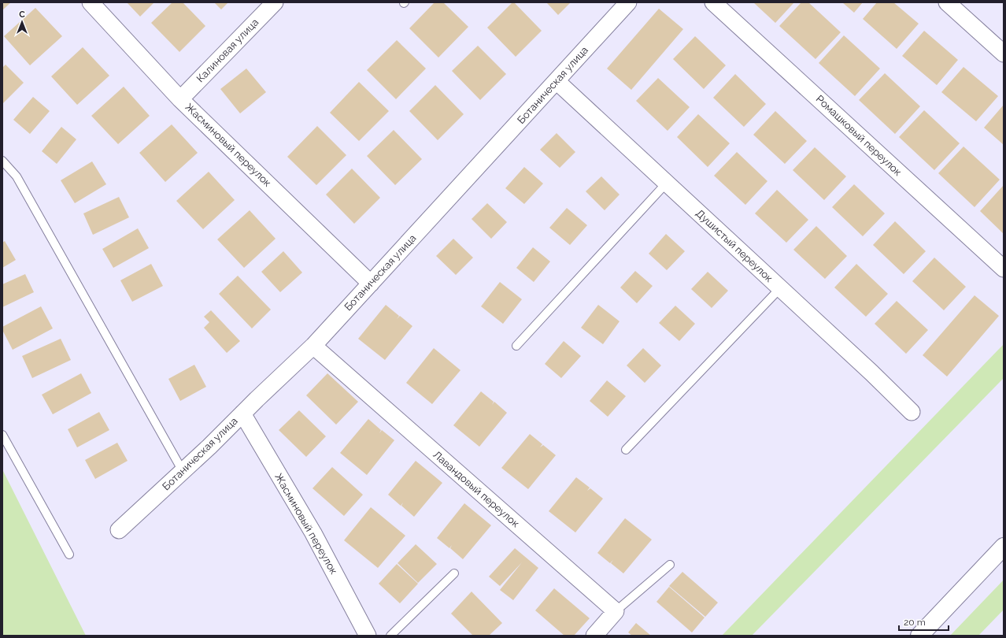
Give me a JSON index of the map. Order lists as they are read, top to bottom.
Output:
{
  "streets": {
    "street": [
      "Калиновая улица",
      "Ботаническая улица",
      "Ромашковый переулок",
      "Жасминовый переулок",
      "Душистый переулок",
      "Лавандовый переулок"
    ]
  },
  "crossings": [
    ["Калиновая улица", "Жасминовый переулок"],
    ["Ботаническая улица", "Жасминовый переулок"],
    ["Ботаническая улица", "Душистый переулок"],
    ["Ботаническая улица", "Лавандовый переулок"]
  ],
  "scale_bar": "20 m",
  "north": "top"
}
